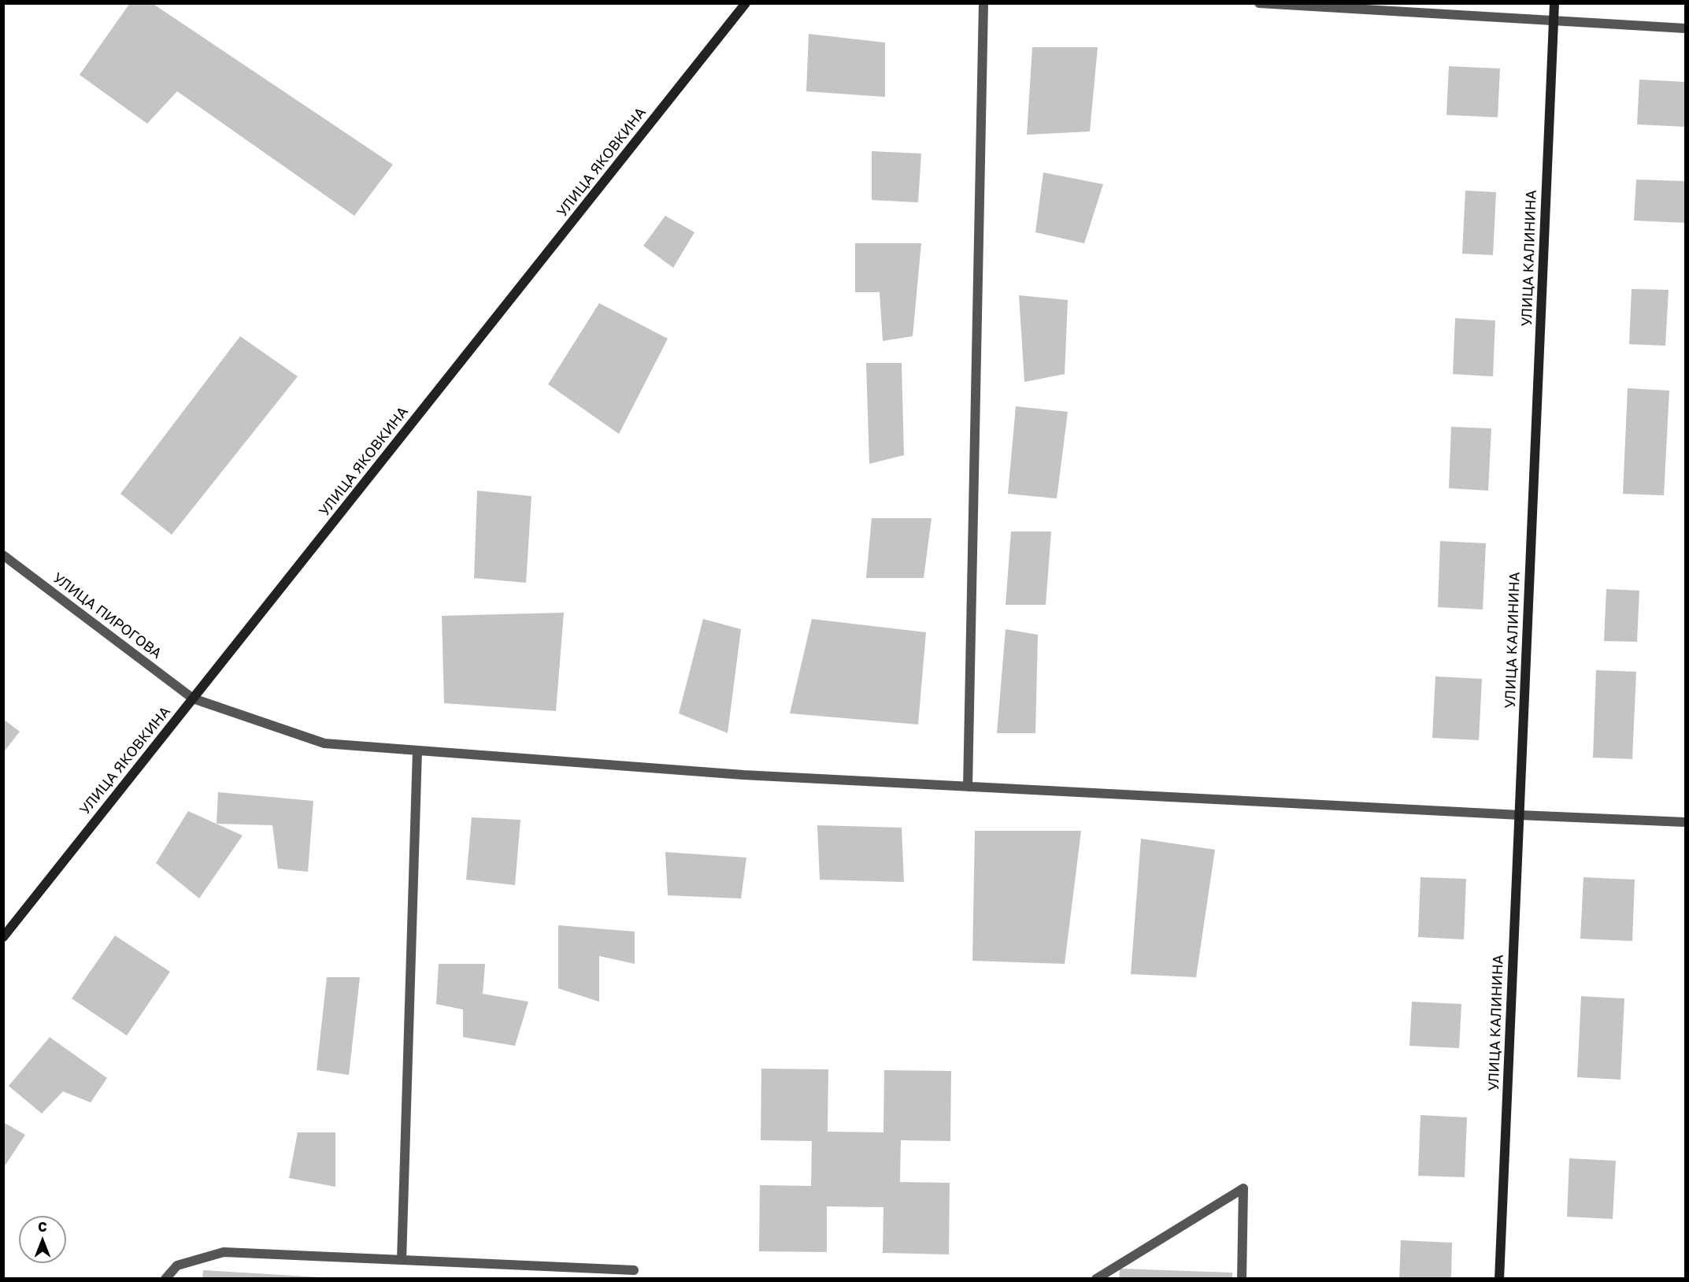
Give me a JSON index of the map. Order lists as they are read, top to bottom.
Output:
{
  "streets": {
    "street": ["УЛИЦА ЯКОВКИНА", "УЛИЦА КАЛИНИНА", "УЛИЦА ПИРОГОВА"]
  },
  "crossings": [
    ["УЛИЦА ЯКОВКИНА", "УЛИЦА ПИРОГОВА"],
    ["УЛИЦА КАЛИНИНА", "УЛИЦА ПИРОГОВА"]
  ],
  "north": "top"
}
